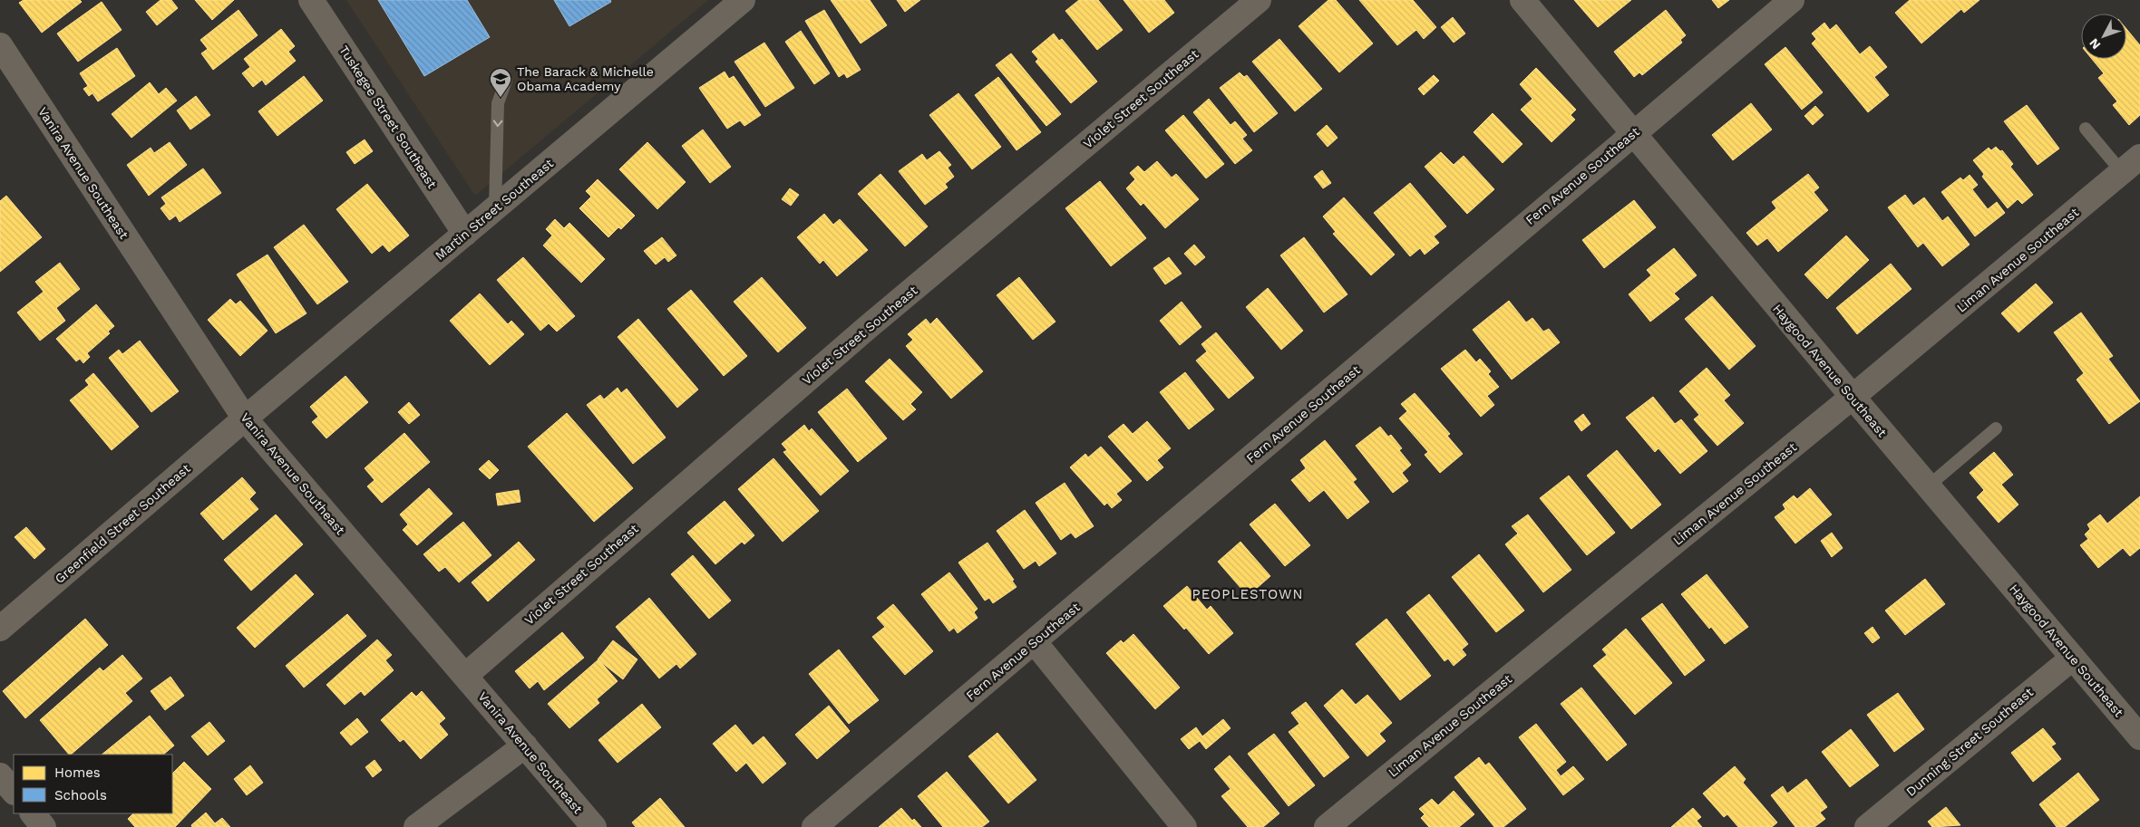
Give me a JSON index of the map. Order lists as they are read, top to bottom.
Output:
{
  "streets": {
    "street": [
      "Violet Street Southeast",
      "Tuskegee Street Southeast",
      "Vanira Avenue Southeast",
      "Fern Avenue Southeast",
      "Martin Street Southeast",
      "Liman Avenue Southeast",
      "Haygood Avenue Southeast",
      "Greenfield Street Southeast",
      "Dunning Street Southeast"
    ]
  },
  "crossings": [
    ["Violet Street Southeast", "Vanira Avenue Southeast"],
    ["Tuskegee Street Southeast", "Martin Street Southeast"],
    ["Vanira Avenue Southeast", "Martin Street Southeast"],
    ["Vanira Avenue Southeast", "Greenfield Street Southeast"],
    ["Fern Avenue Southeast", "Haygood Avenue Southeast"],
    ["Martin Street Southeast", "Greenfield Street Southeast"],
    ["Liman Avenue Southeast", "Haygood Avenue Southeast"],
    ["Haygood Avenue Southeast", "Dunning Street Southeast"]
  ],
  "districts": ["PEOPLESTOWN"],
  "places": {
    "school or university": ["The Barack & Michelle Obama Academy"]
  },
  "legend": ["Homes", "Schools"],
  "north": "bottom left"
}
